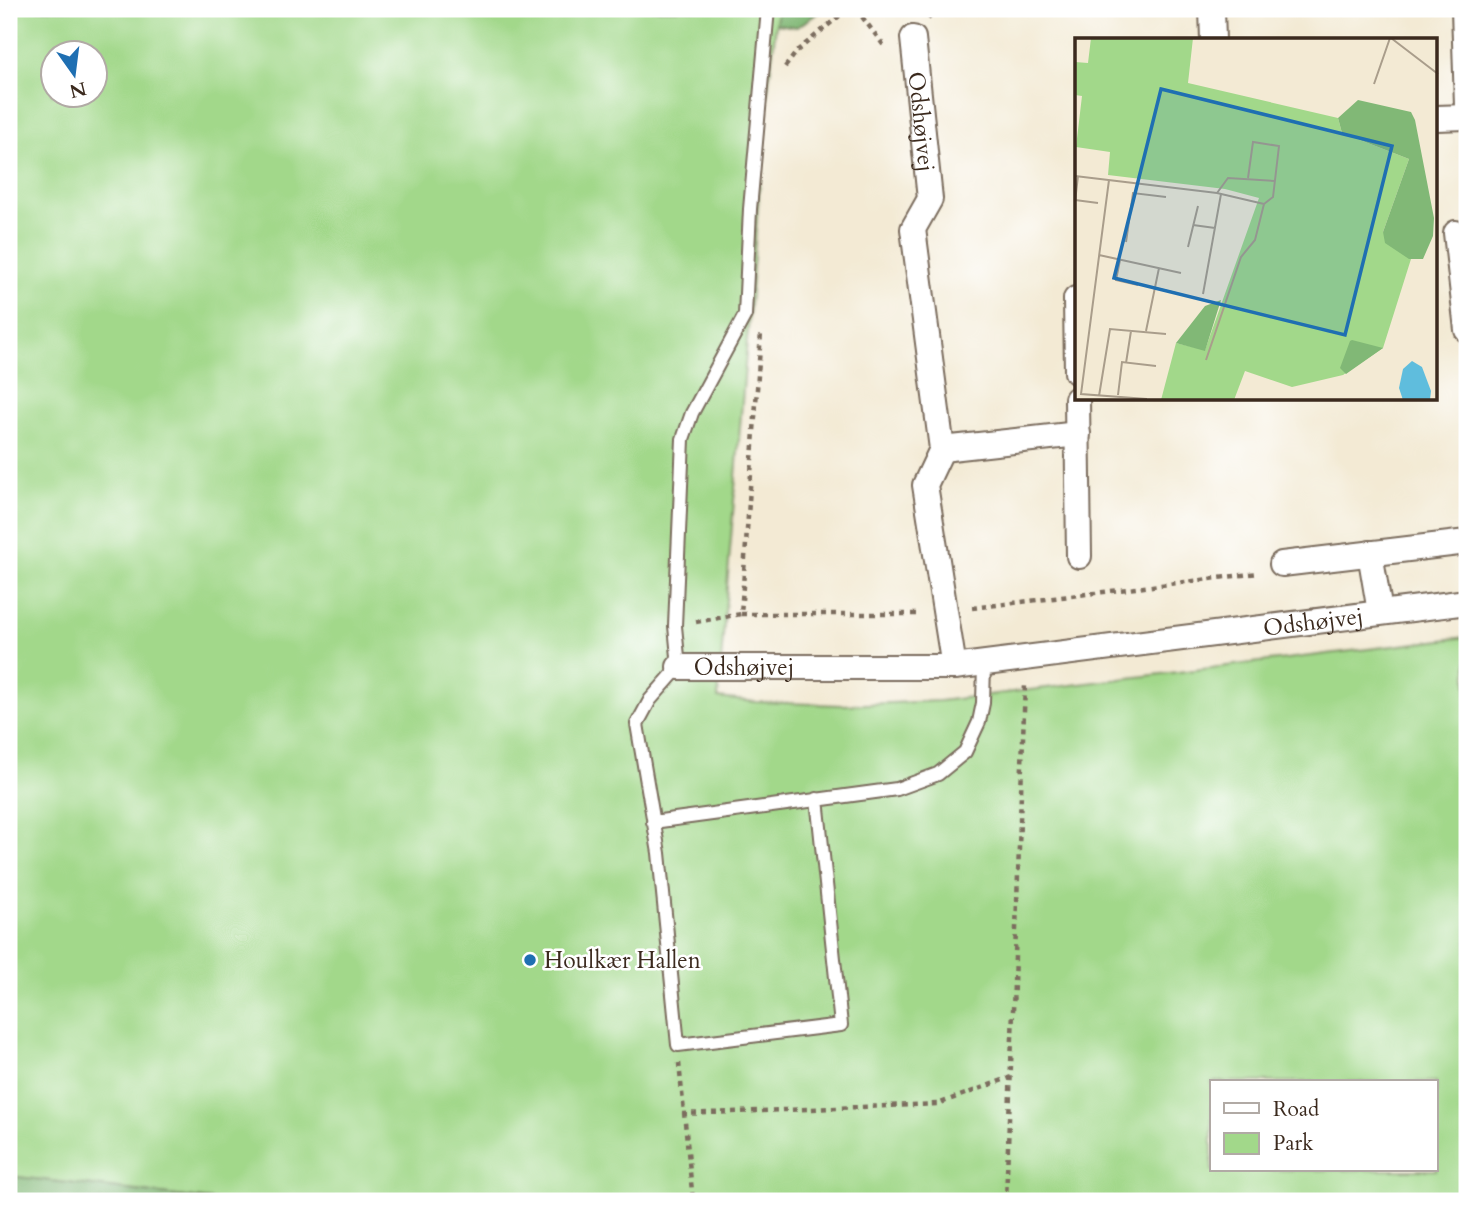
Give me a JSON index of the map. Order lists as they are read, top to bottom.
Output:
{
  "streets": {
    "street": ["Odshøjvej"]
  },
  "places": ["Houlkær Hallen"],
  "legend": ["Road", "Park"],
  "north": "bottom"
}
